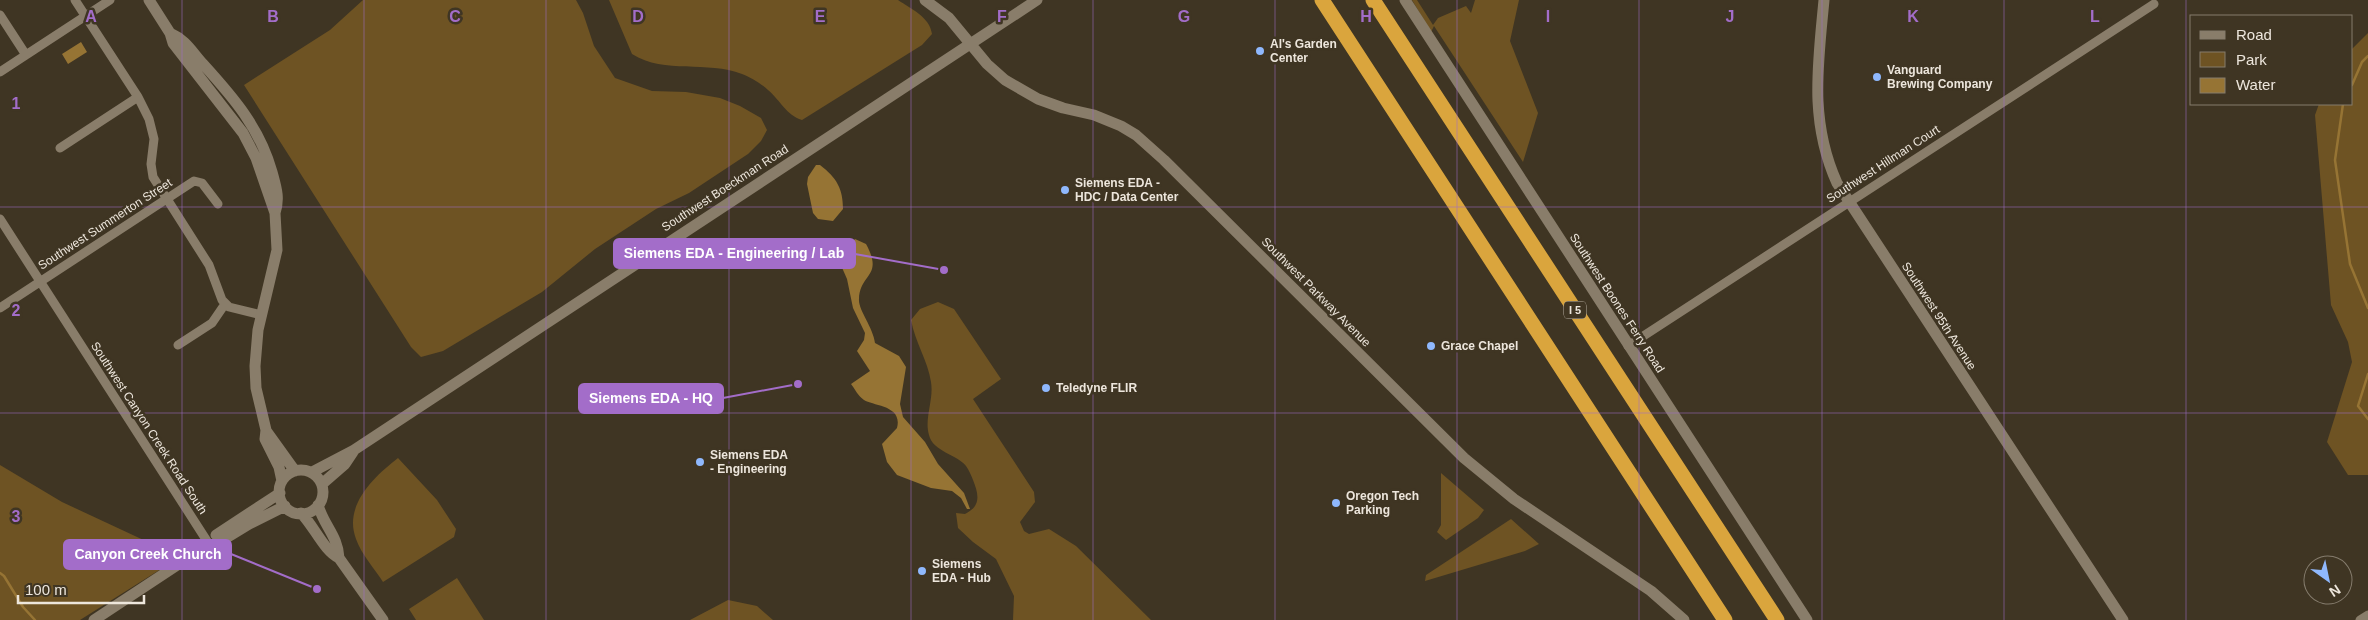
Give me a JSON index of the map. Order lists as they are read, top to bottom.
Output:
{
  "streets": {
    "highway": ["I 5"],
    "main road": [
      "Southwest Boeckman Road",
      "Southwest Parkway Avenue",
      "Southwest Boones Ferry Road",
      "Southwest 95th Avenue"
    ],
    "street": ["Southwest Hillman Court", "Southwest Summerton Street", "Southwest Canyon Creek Road South"]
  },
  "crossings": [
    ["Southwest Hillman Court", "Southwest Boones Ferry Road"],
    ["Southwest Hillman Court", "Southwest 95th Avenue"],
    ["Southwest Boeckman Road", "Southwest Parkway Avenue"],
    ["Southwest Summerton Street", "Southwest Canyon Creek Road South"]
  ],
  "places": [
    "Al's Garden Center",
    "Vanguard Brewing Company",
    "Siemens EDA - HDC / Data Center",
    "Siemens EDA - Engineering / Lab",
    "Grace Chapel",
    "Siemens EDA - HQ",
    "Teledyne FLIR",
    "Siemens EDA - Engineering",
    "Oregon Tech Parking",
    "Siemens EDA - Hub",
    "Canyon Creek Church"
  ],
  "legend": ["Road", "Park", "Water"],
  "scale_bar": "100 m",
  "north": "bottom right",
  "grid": {
    "columns": [
      "A",
      "B",
      "C",
      "D",
      "E",
      "F",
      "G",
      "H",
      "I",
      "J",
      "K",
      "L"
    ],
    "rows": ["1", "2", "3"]
  }
}
